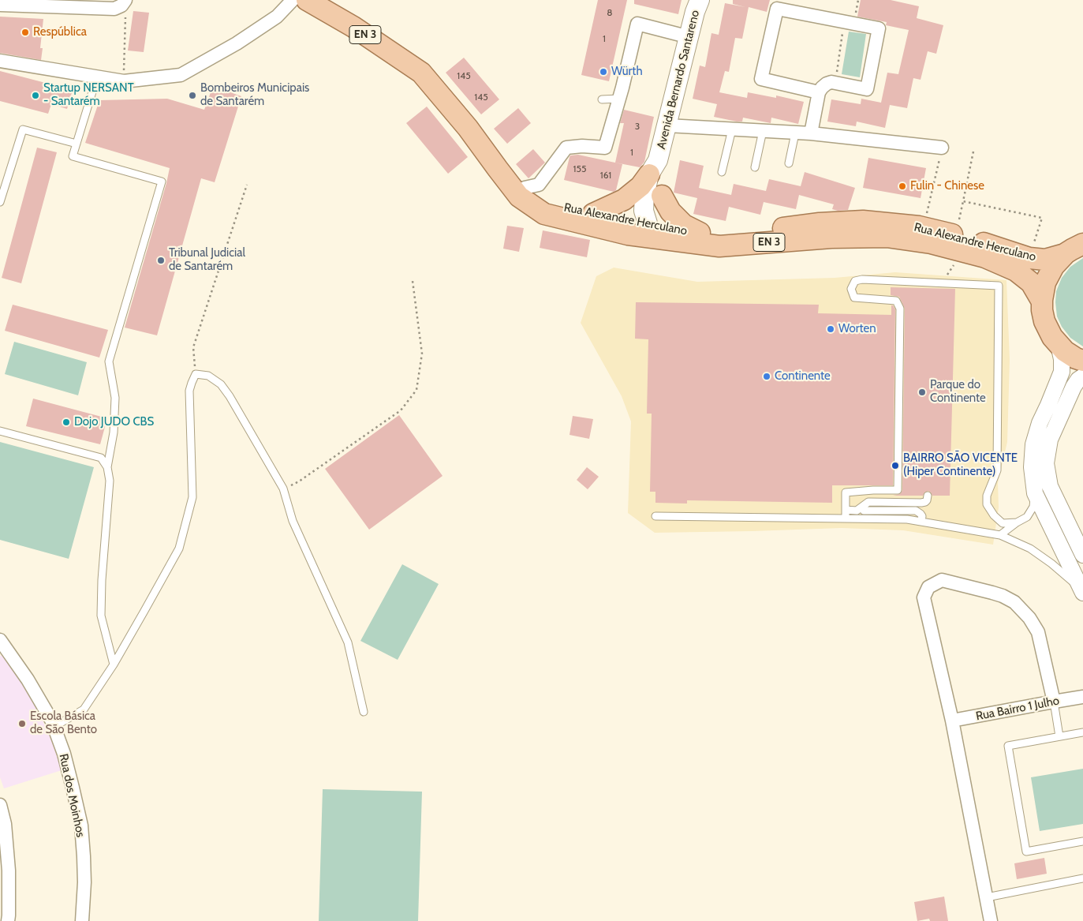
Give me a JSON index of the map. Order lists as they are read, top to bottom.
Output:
{
  "streets": {
    "main road": ["EN 3", "Avenida Bernardo Santareno", "Rua Alexandre Herculano"],
    "street": ["Rua Bairro 1 Julho", "Rua dos Moinhos"]
  },
  "crossings": [
    ["EN 3", "Rua Alexandre Herculano"],
    ["Avenida Bernardo Santareno", "Rua Alexandre Herculano"]
  ],
  "places": [
    "Respública",
    "Würth",
    "Startup NERSANT - Santarém",
    "Bombeiros Municipais de Santarém",
    "Fulin - Chinese",
    "Tribunal Judicial de Santarém",
    "Worten",
    "Continente",
    "Parque do Continente",
    "Dojo JUDO CBS",
    "BAIRRO SÃO VICENTE (Hiper Continente)",
    "Escola Básica de São Bento"
  ],
  "house_numbers": [
    "8",
    "1",
    "145",
    "145",
    "3",
    "1",
    "155",
    "161"
  ]
}
